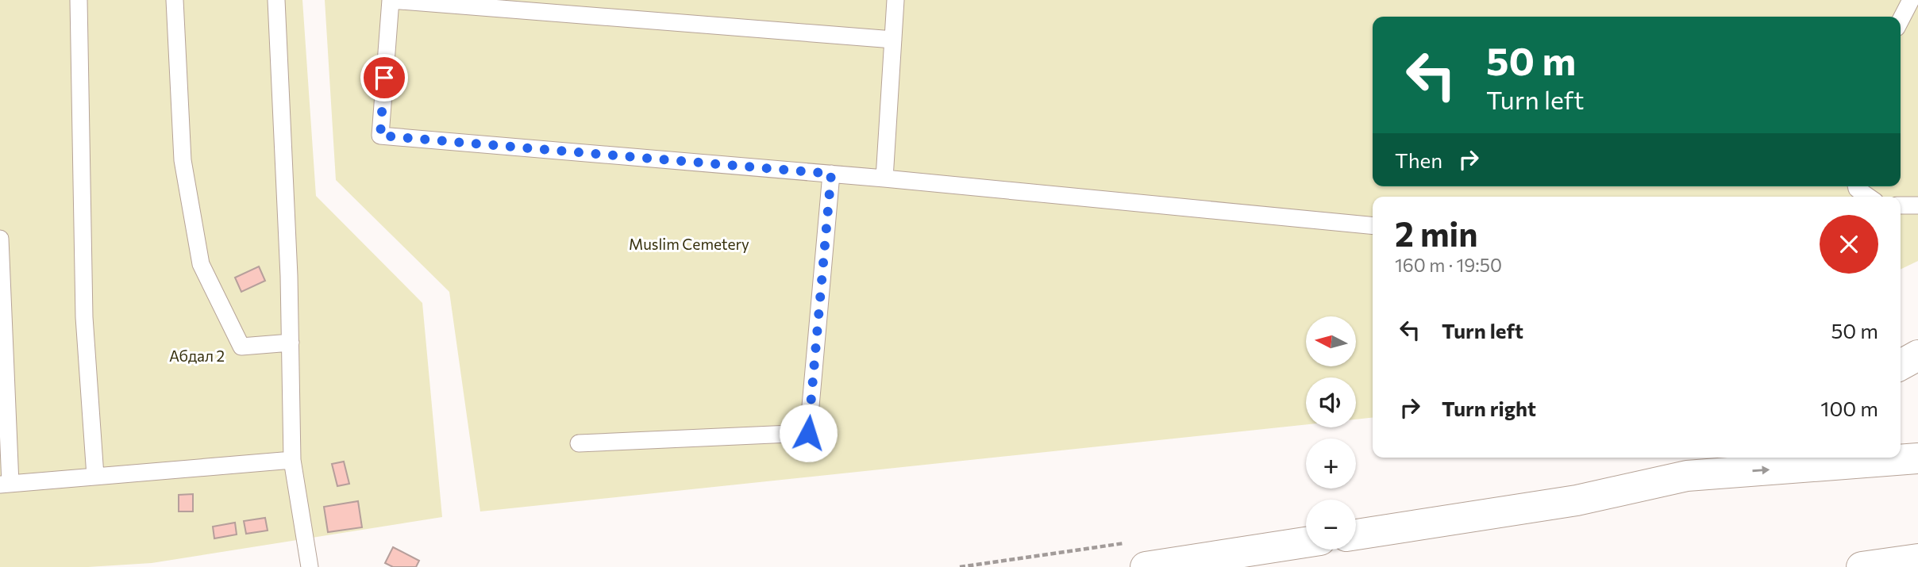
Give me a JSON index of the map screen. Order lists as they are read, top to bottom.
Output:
{
  "parks": ["Muslim Cemetery", "Абдал 2"],
  "north": "left",
  "page": {
    "turn": ["50 m", "Turn left"],
    "then": "Then",
    "heading": ["2 min", "160 m · 19:50"],
    "list": [
      {
        "name": "Turn left",
        "value": "50 m"
      },
      {
        "name": "Turn right",
        "value": "100 m"
      }
    ],
    "map_buttons": ["+", "−"]
  }
}
